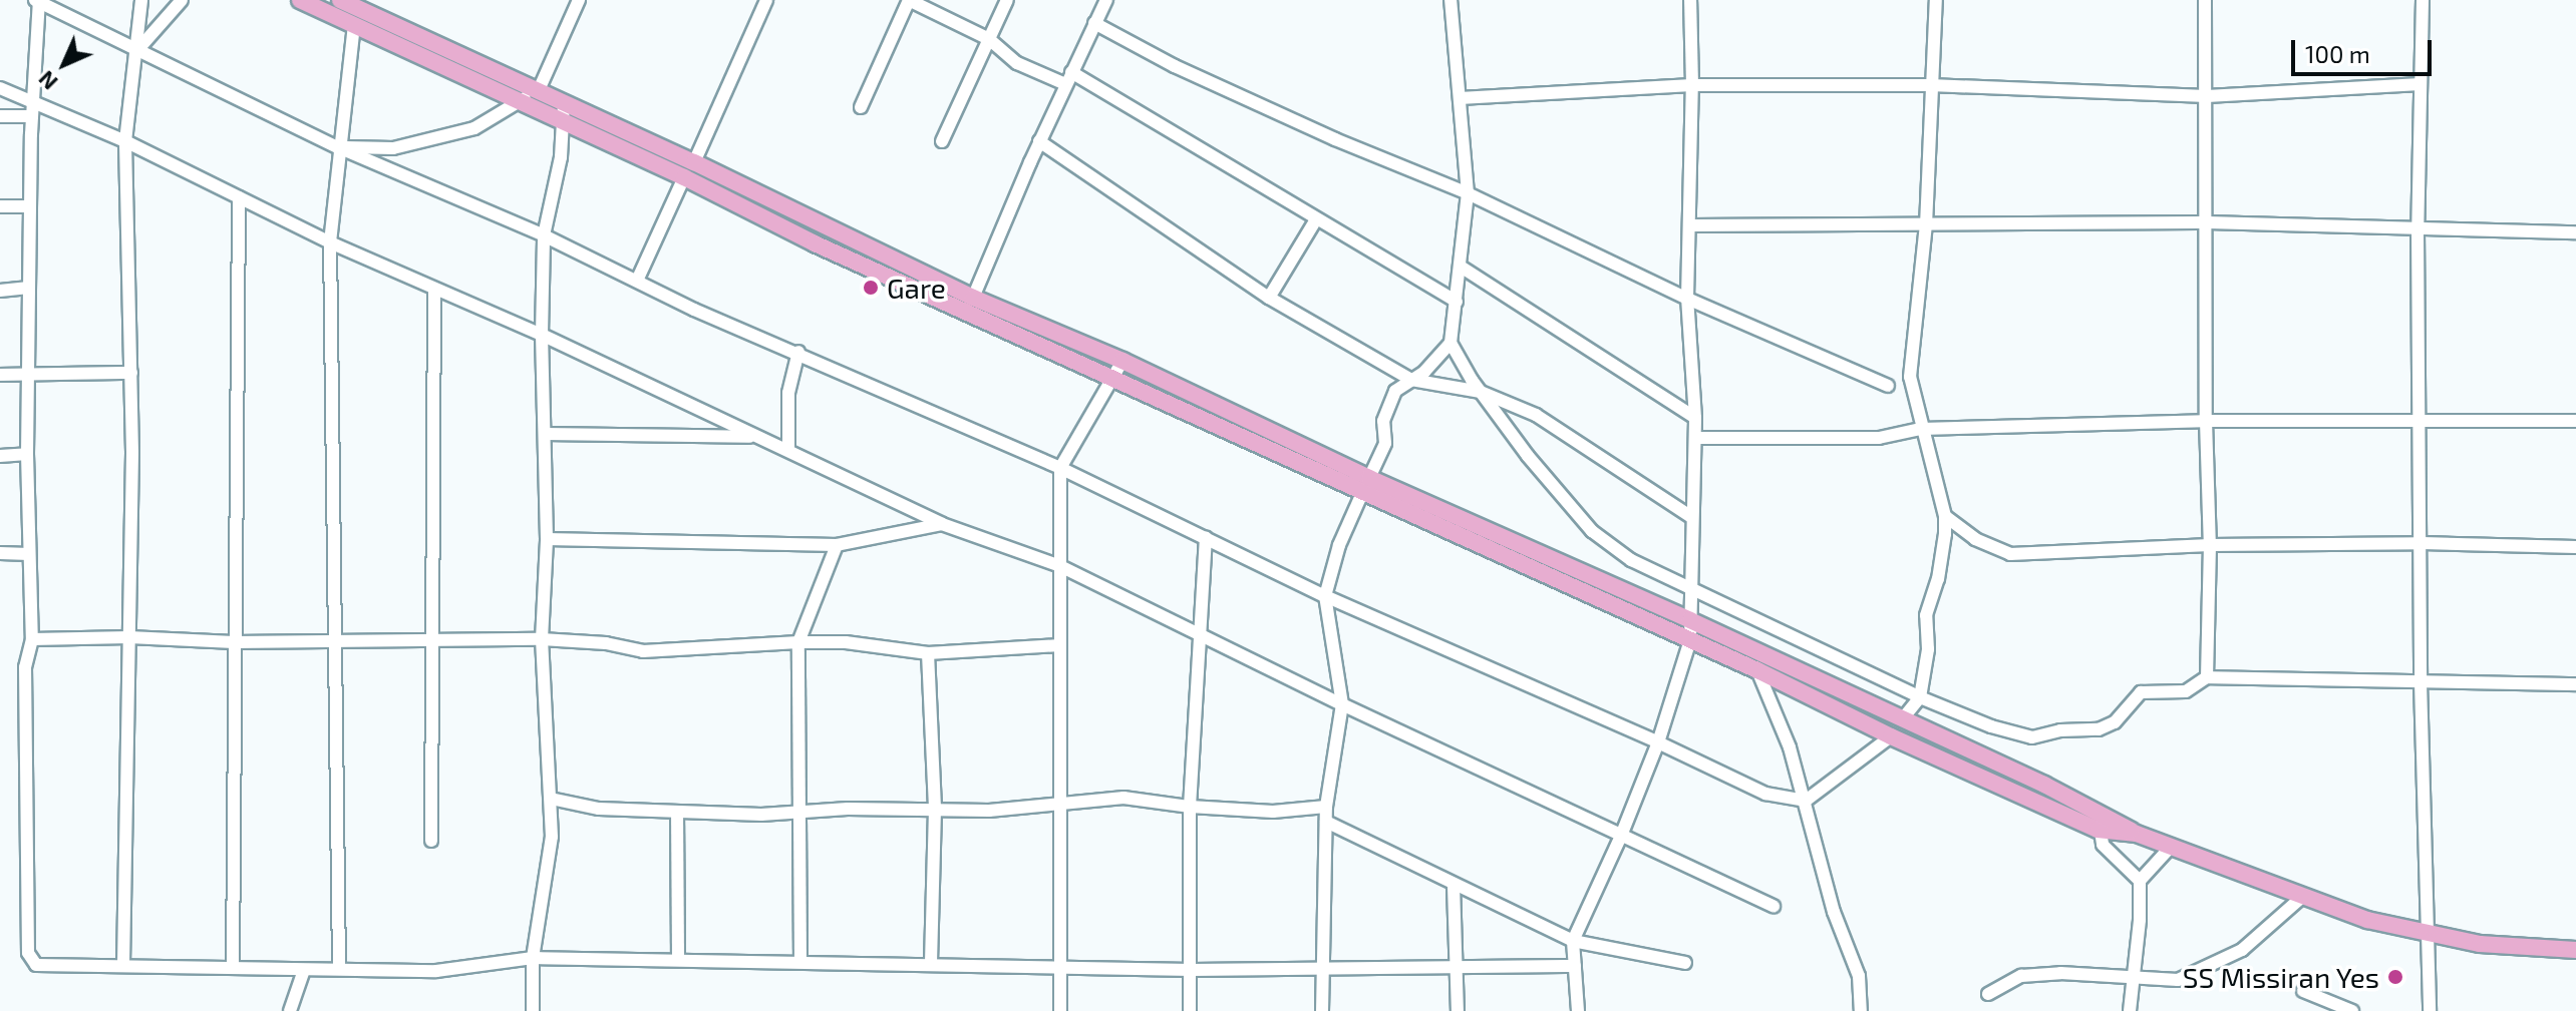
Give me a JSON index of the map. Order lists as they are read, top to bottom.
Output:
{
  "places": ["Gare", "SS Missiran Yes"],
  "scale_bar": "100 m",
  "north": "bottom left"
}
